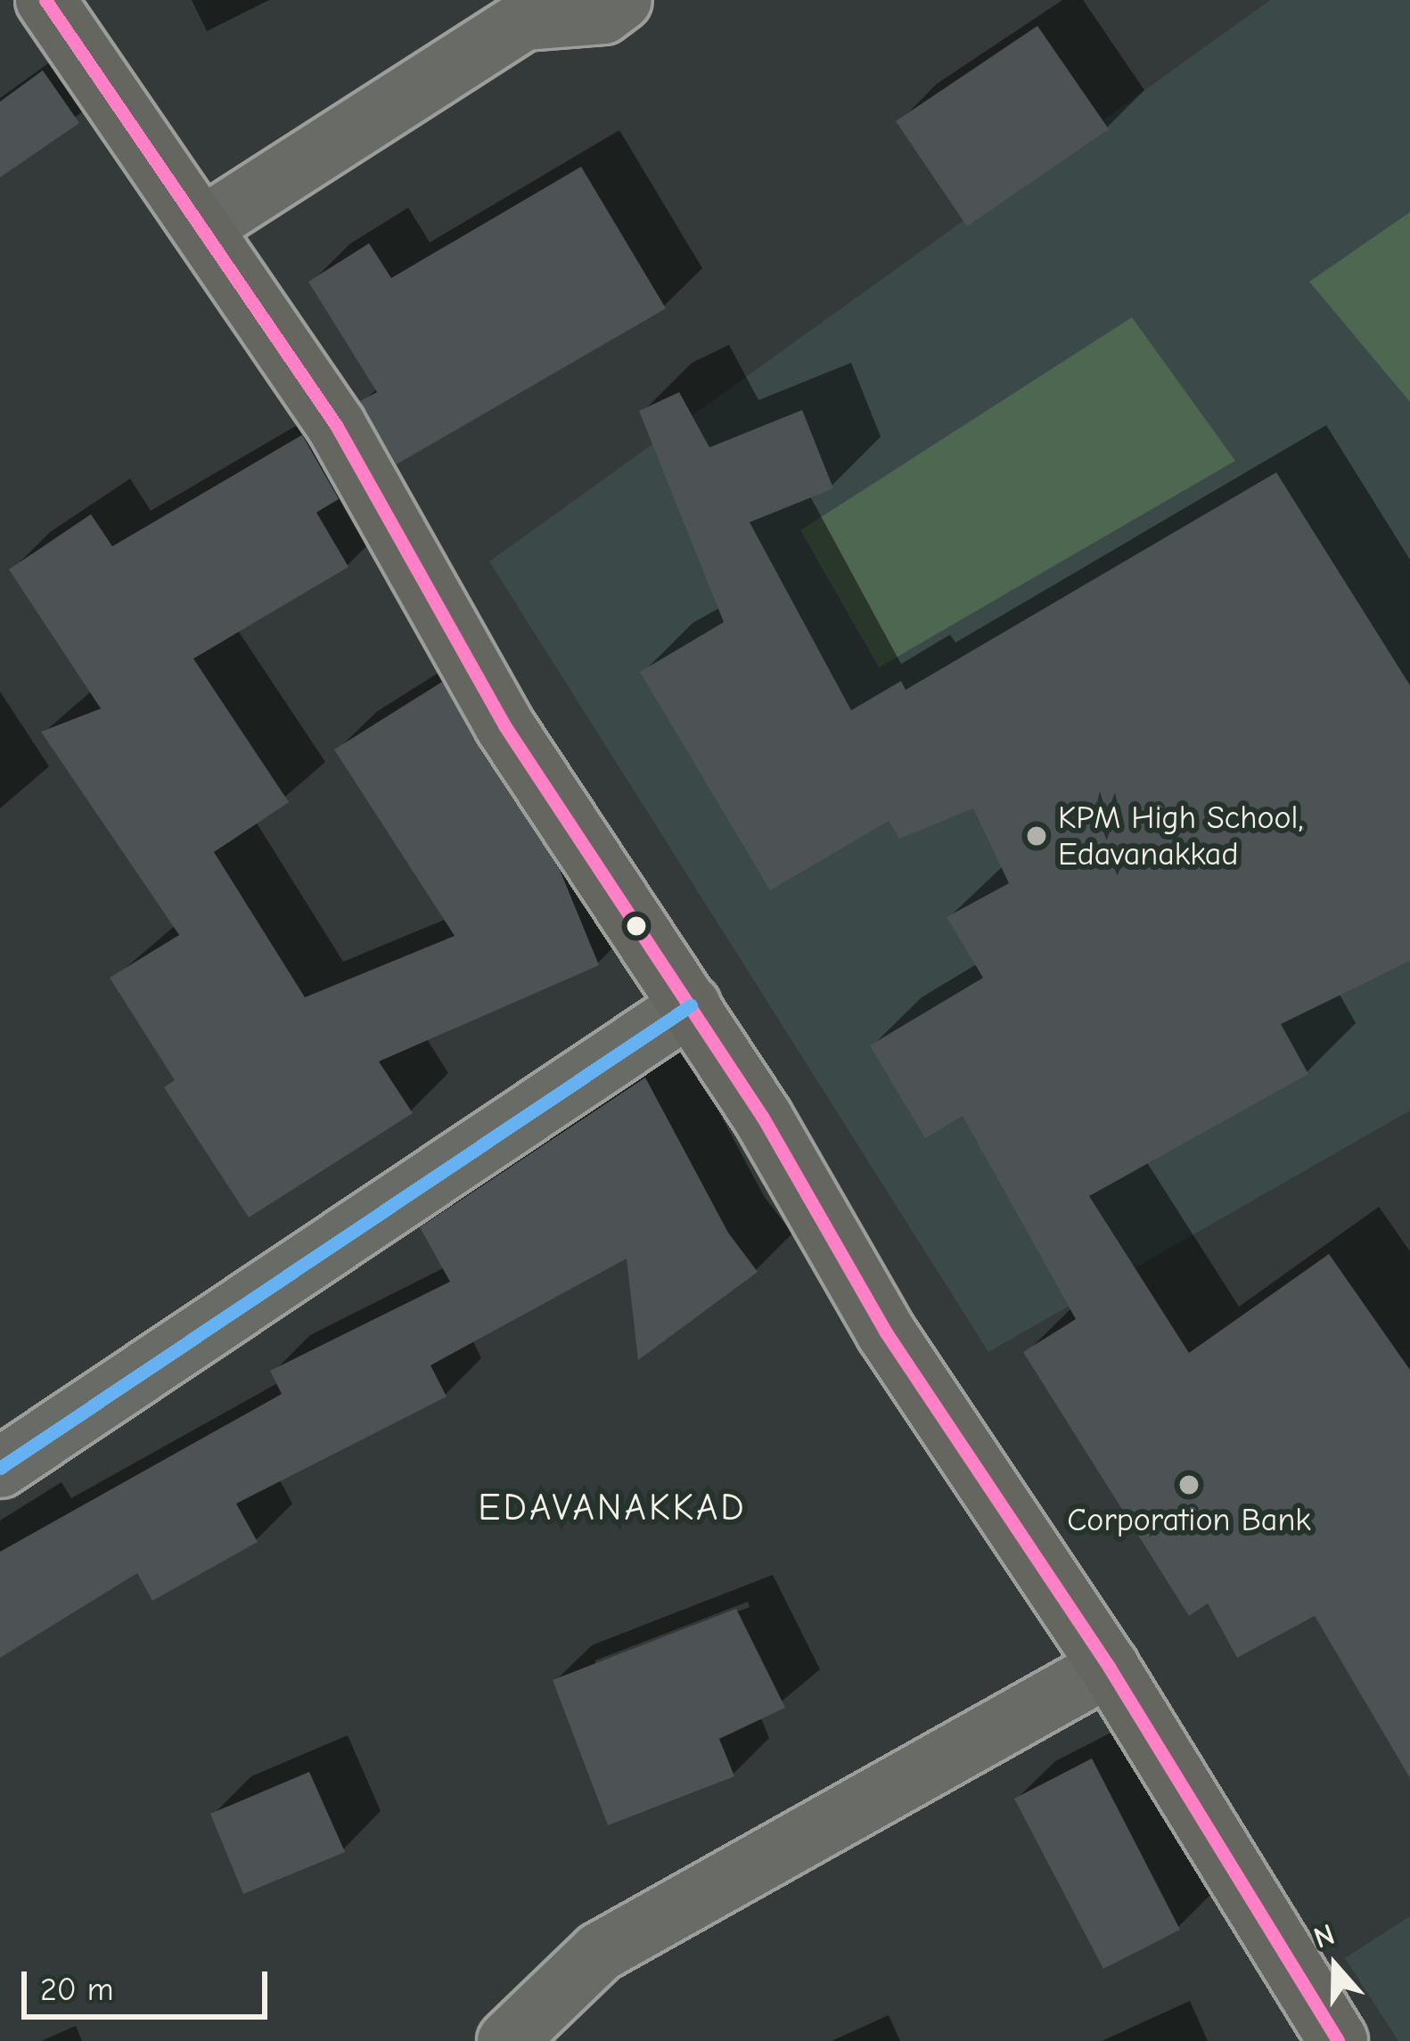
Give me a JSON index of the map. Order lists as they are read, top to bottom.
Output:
{
  "districts": ["EDAVANAKKAD"],
  "places": ["KPM High School, Edavanakkad", "Corporation Bank"],
  "scale_bar": "20 m",
  "north": "top"
}
